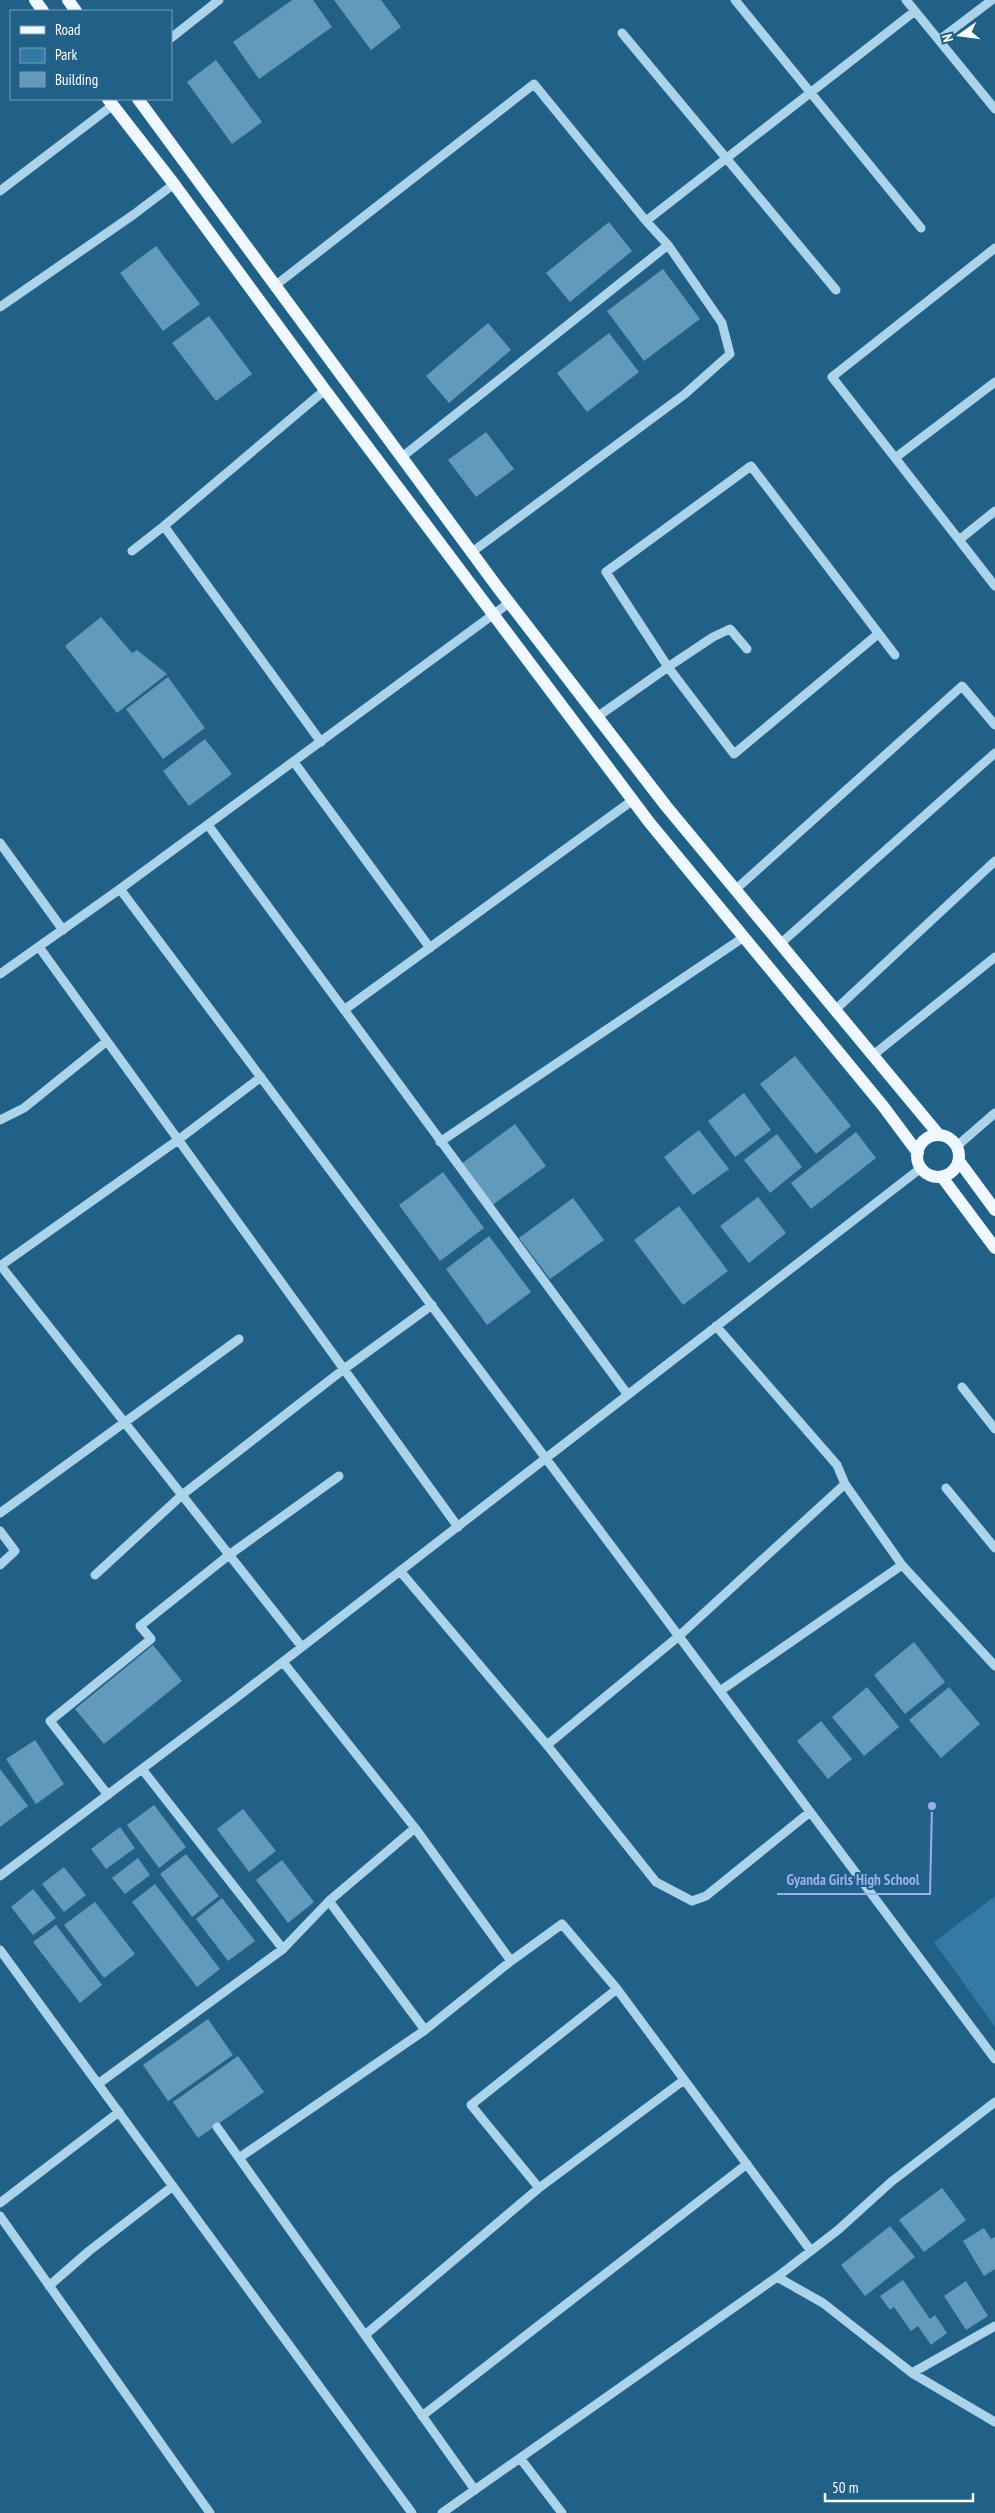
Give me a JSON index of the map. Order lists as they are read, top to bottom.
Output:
{
  "places": ["Gyanda Girls High School"],
  "legend": ["Road", "Park", "Building"],
  "scale_bar": "50 m",
  "north": "left"
}
